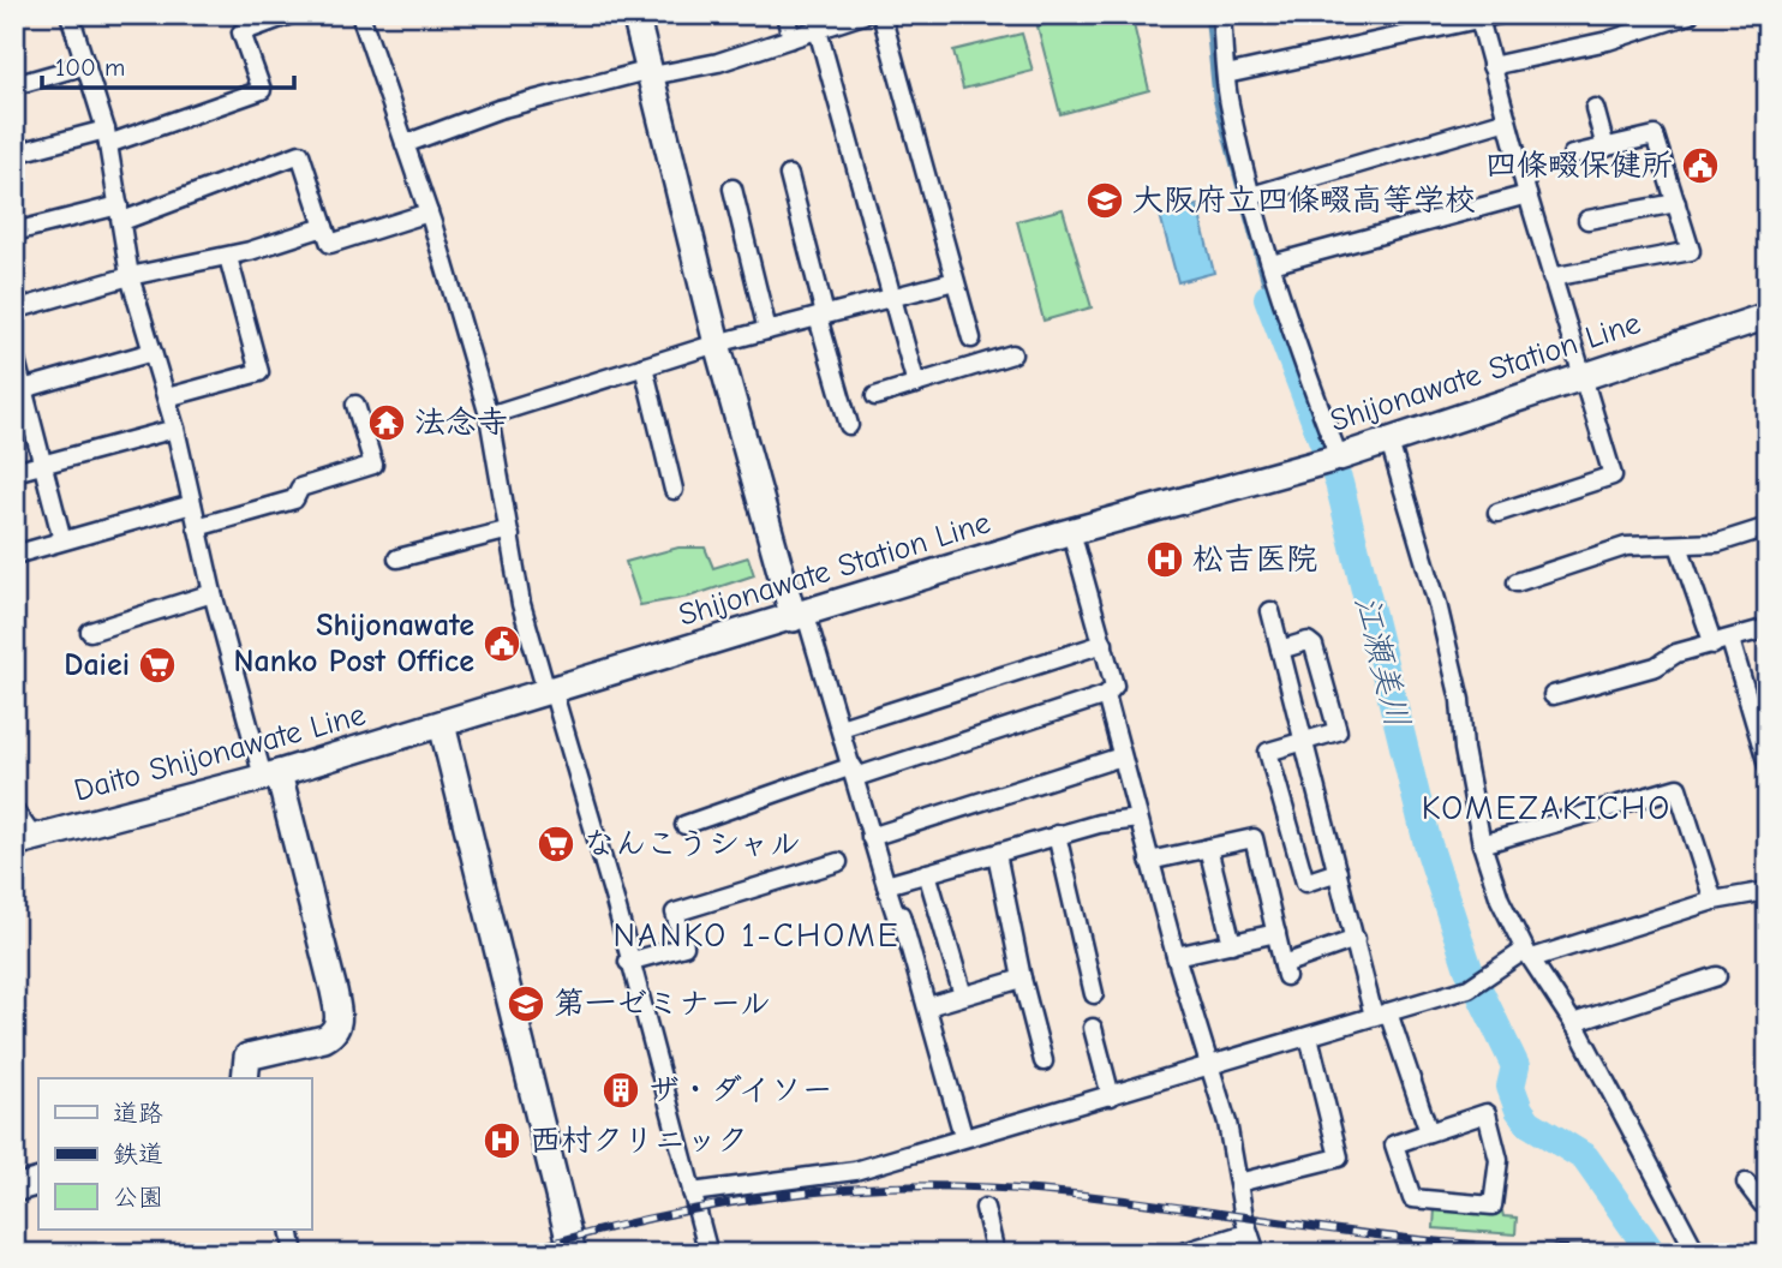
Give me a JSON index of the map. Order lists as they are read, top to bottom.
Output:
{
  "streets": {
    "main road": ["Shijonawate Station Line", "Daito Shijonawate Line"]
  },
  "crossings": [
    ["Shijonawate Station Line", "Daito Shijonawate Line"]
  ],
  "districts": ["KOMEZAKICHO", "NANKO 1-CHOME"],
  "water": ["江瀬美川"],
  "places": {
    "public building": ["四條畷保健所", "Shijonawate Nanko Post Office"],
    "school or university": ["大阪府立四條畷高等学校", "第一ゼミナール"],
    "temple": ["法念寺"],
    "hospital": ["松吉医院", "西村クリニック"],
    "supermarket": ["Daiei", "なんこうシャル"],
    "building": ["ザ・ダイソー"]
  },
  "legend": ["道路", "鉄道", "公園"],
  "scale_bar": "100 m"
}
